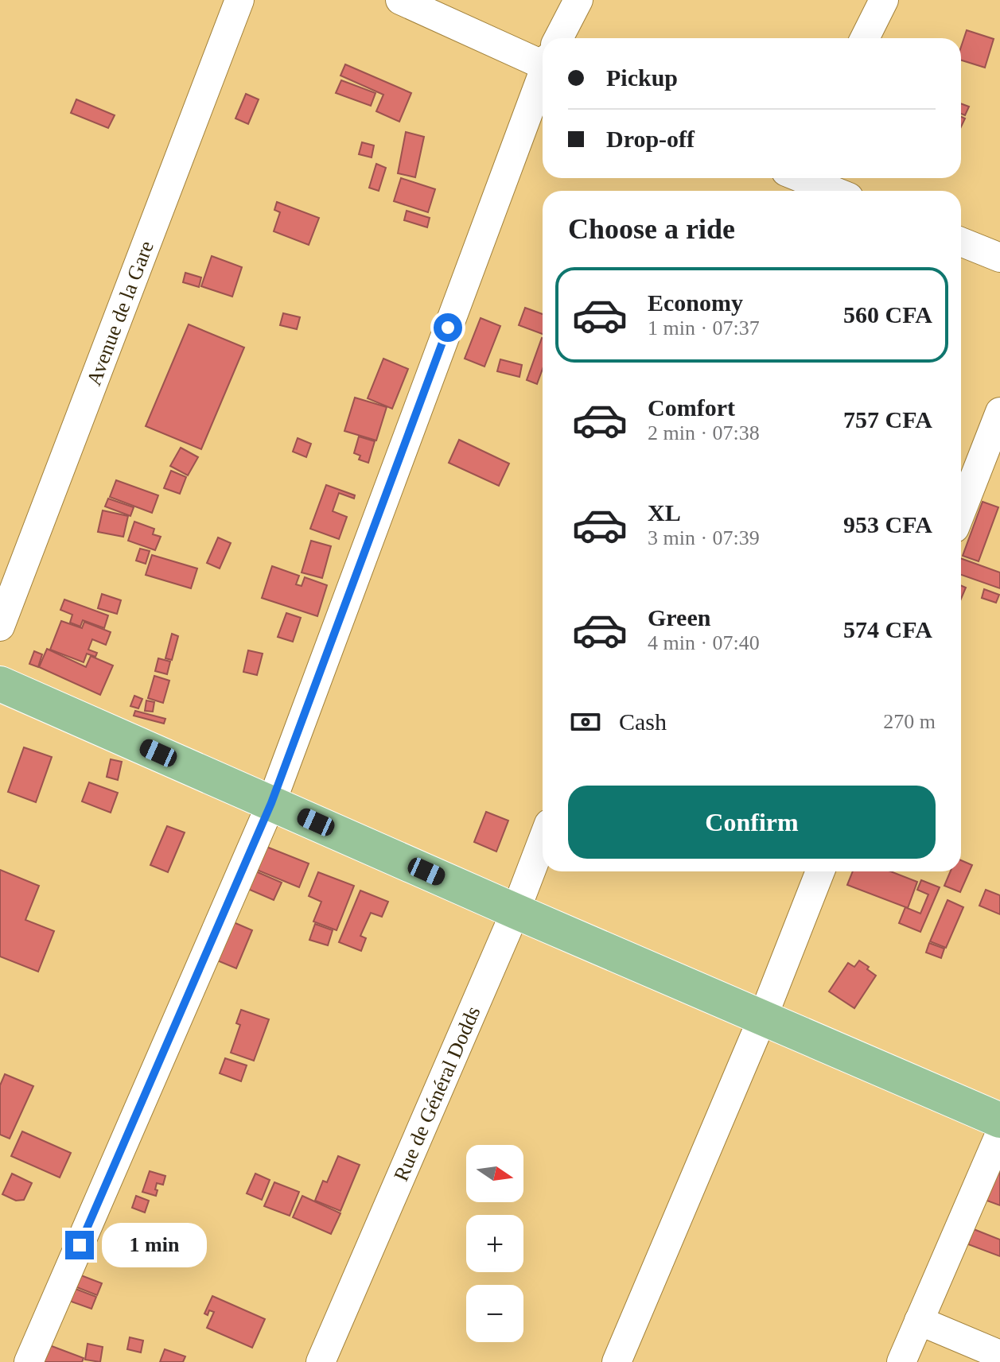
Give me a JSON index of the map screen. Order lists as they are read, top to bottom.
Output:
{
  "streets": {
    "street": ["Avenue de la Gare", "Rue de Général Dodds"]
  },
  "north": "right",
  "page": {
    "banner": ["Pickup", "Drop-off"],
    "heading": "Choose a ride",
    "list": [
      {
        "name": "Economy",
        "note": "1 min · 07:37",
        "value": "560 CFA"
      },
      {
        "name": "Comfort",
        "note": "2 min · 07:38",
        "value": "757 CFA"
      },
      {
        "name": "XL",
        "note": "3 min · 07:39",
        "value": "953 CFA"
      },
      {
        "name": "Green",
        "note": "4 min · 07:40",
        "value": "574 CFA"
      }
    ],
    "pay": ["Cash", "270 m"],
    "buttons": "Confirm",
    "map_buttons": ["+", "−"],
    "bubble": "1 min"
  }
}
